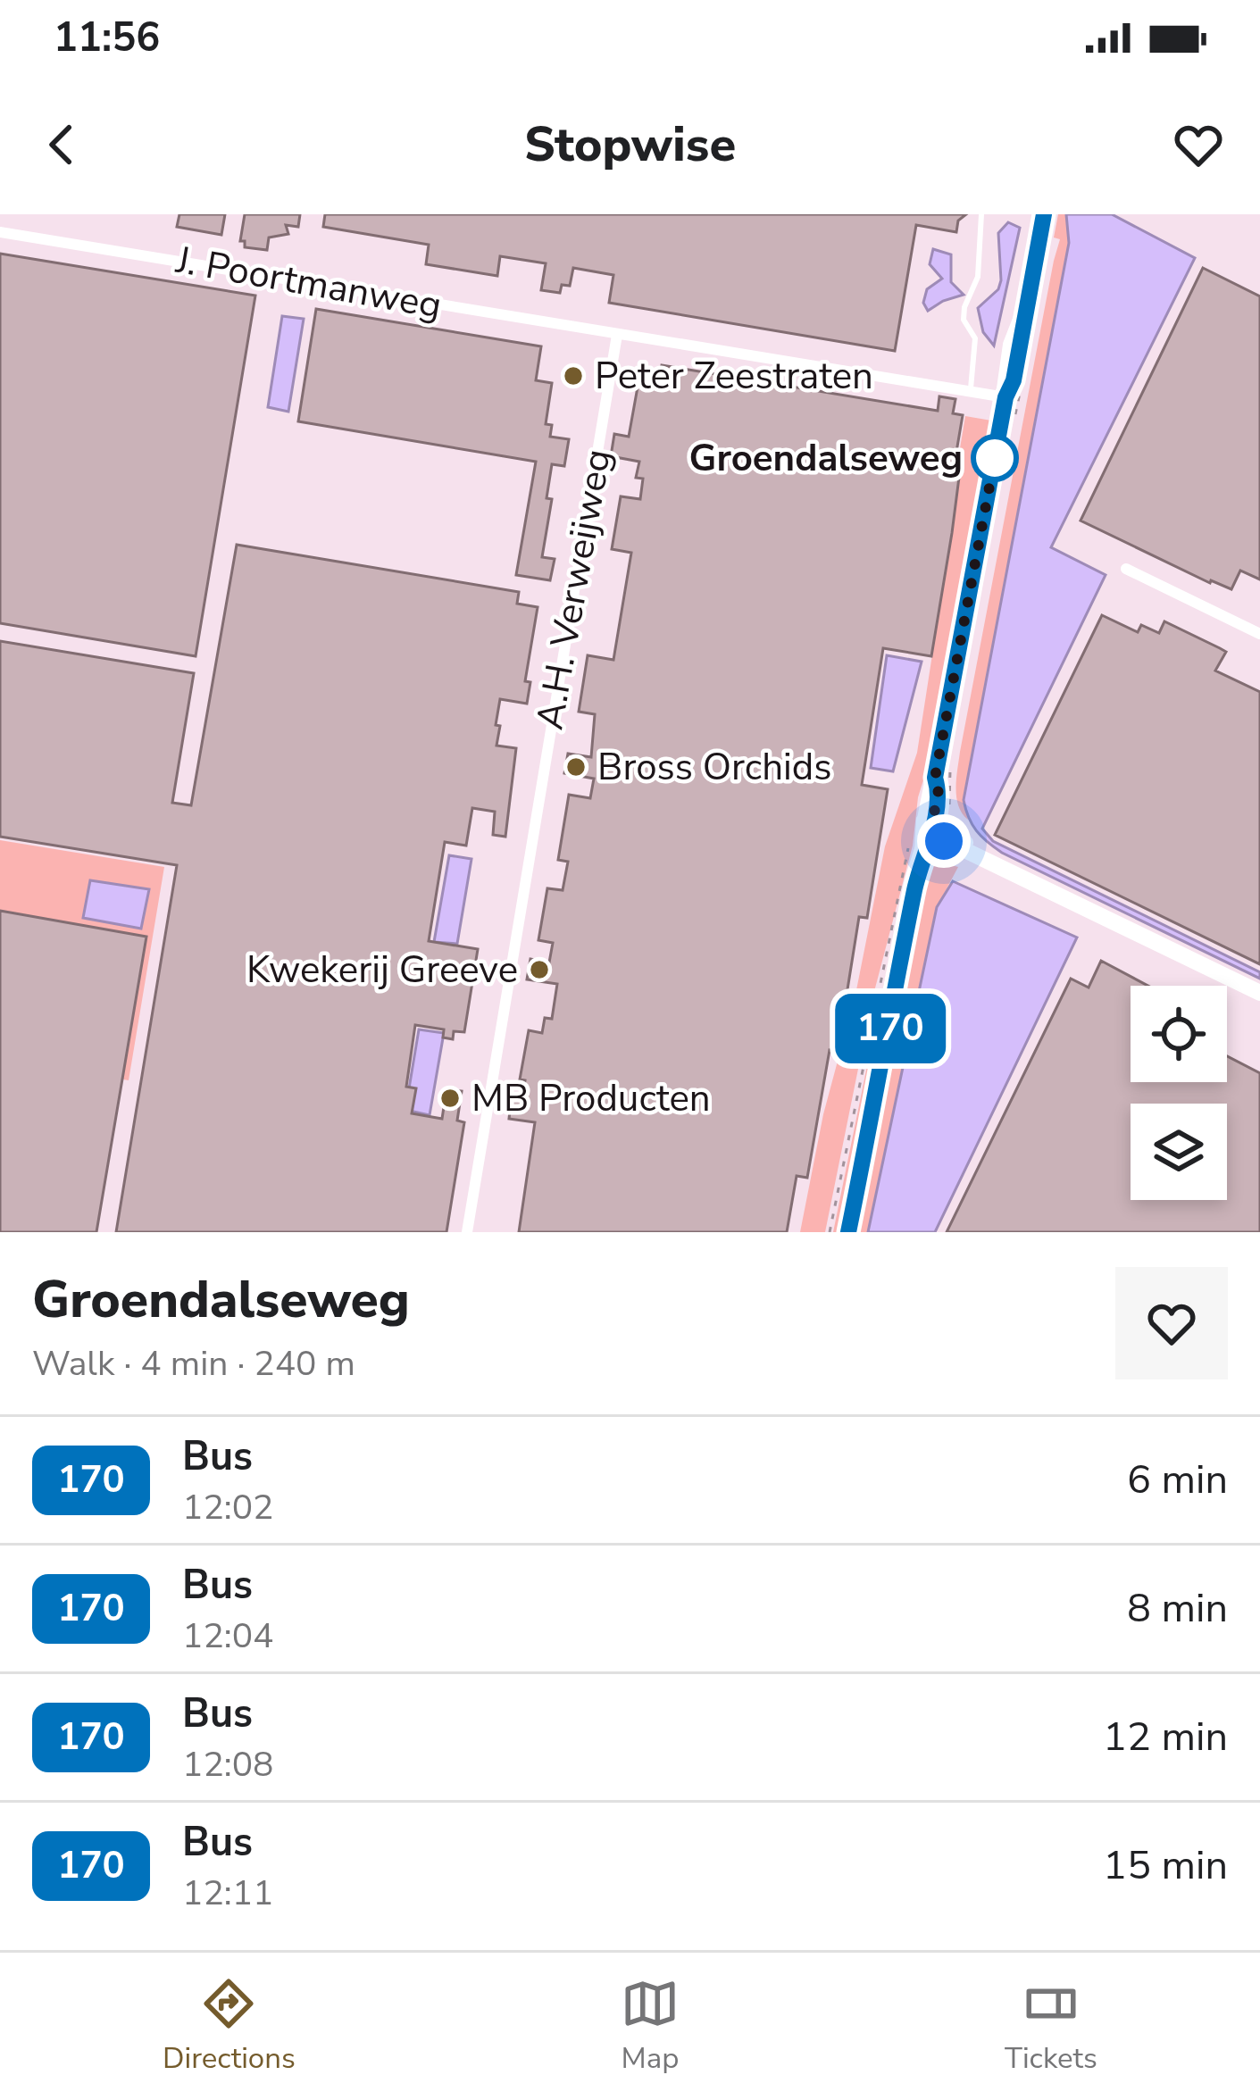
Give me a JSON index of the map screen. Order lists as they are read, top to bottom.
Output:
{
  "streets": {
    "street": ["J. Poortmanweg", "A.H. Verweijweg"]
  },
  "crossings": [
    ["J. Poortmanweg", "A.H. Verweijweg"]
  ],
  "places": [
    "Peter Zeestraten",
    "Groendalseweg",
    "Bross Orchids",
    "Kwekerij Greeve",
    "MB Producten"
  ],
  "lines": ["bus line 170"],
  "page": {
    "status": "11:56",
    "header": "Stopwise",
    "on_map": "170",
    "heading": ["Groendalseweg", "Walk · 4 min · 240 m"],
    "list": [
      {
        "mark": "170",
        "name": "Bus",
        "note": "12:02",
        "value": "6 min"
      },
      {
        "mark": "170",
        "name": "Bus",
        "note": "12:04",
        "value": "8 min"
      },
      {
        "mark": "170",
        "name": "Bus",
        "note": "12:08",
        "value": "12 min"
      },
      {
        "mark": "170",
        "name": "Bus",
        "note": "12:11",
        "value": "15 min"
      }
    ],
    "tabs": ["Directions", "Map", "Tickets"]
  }
}
